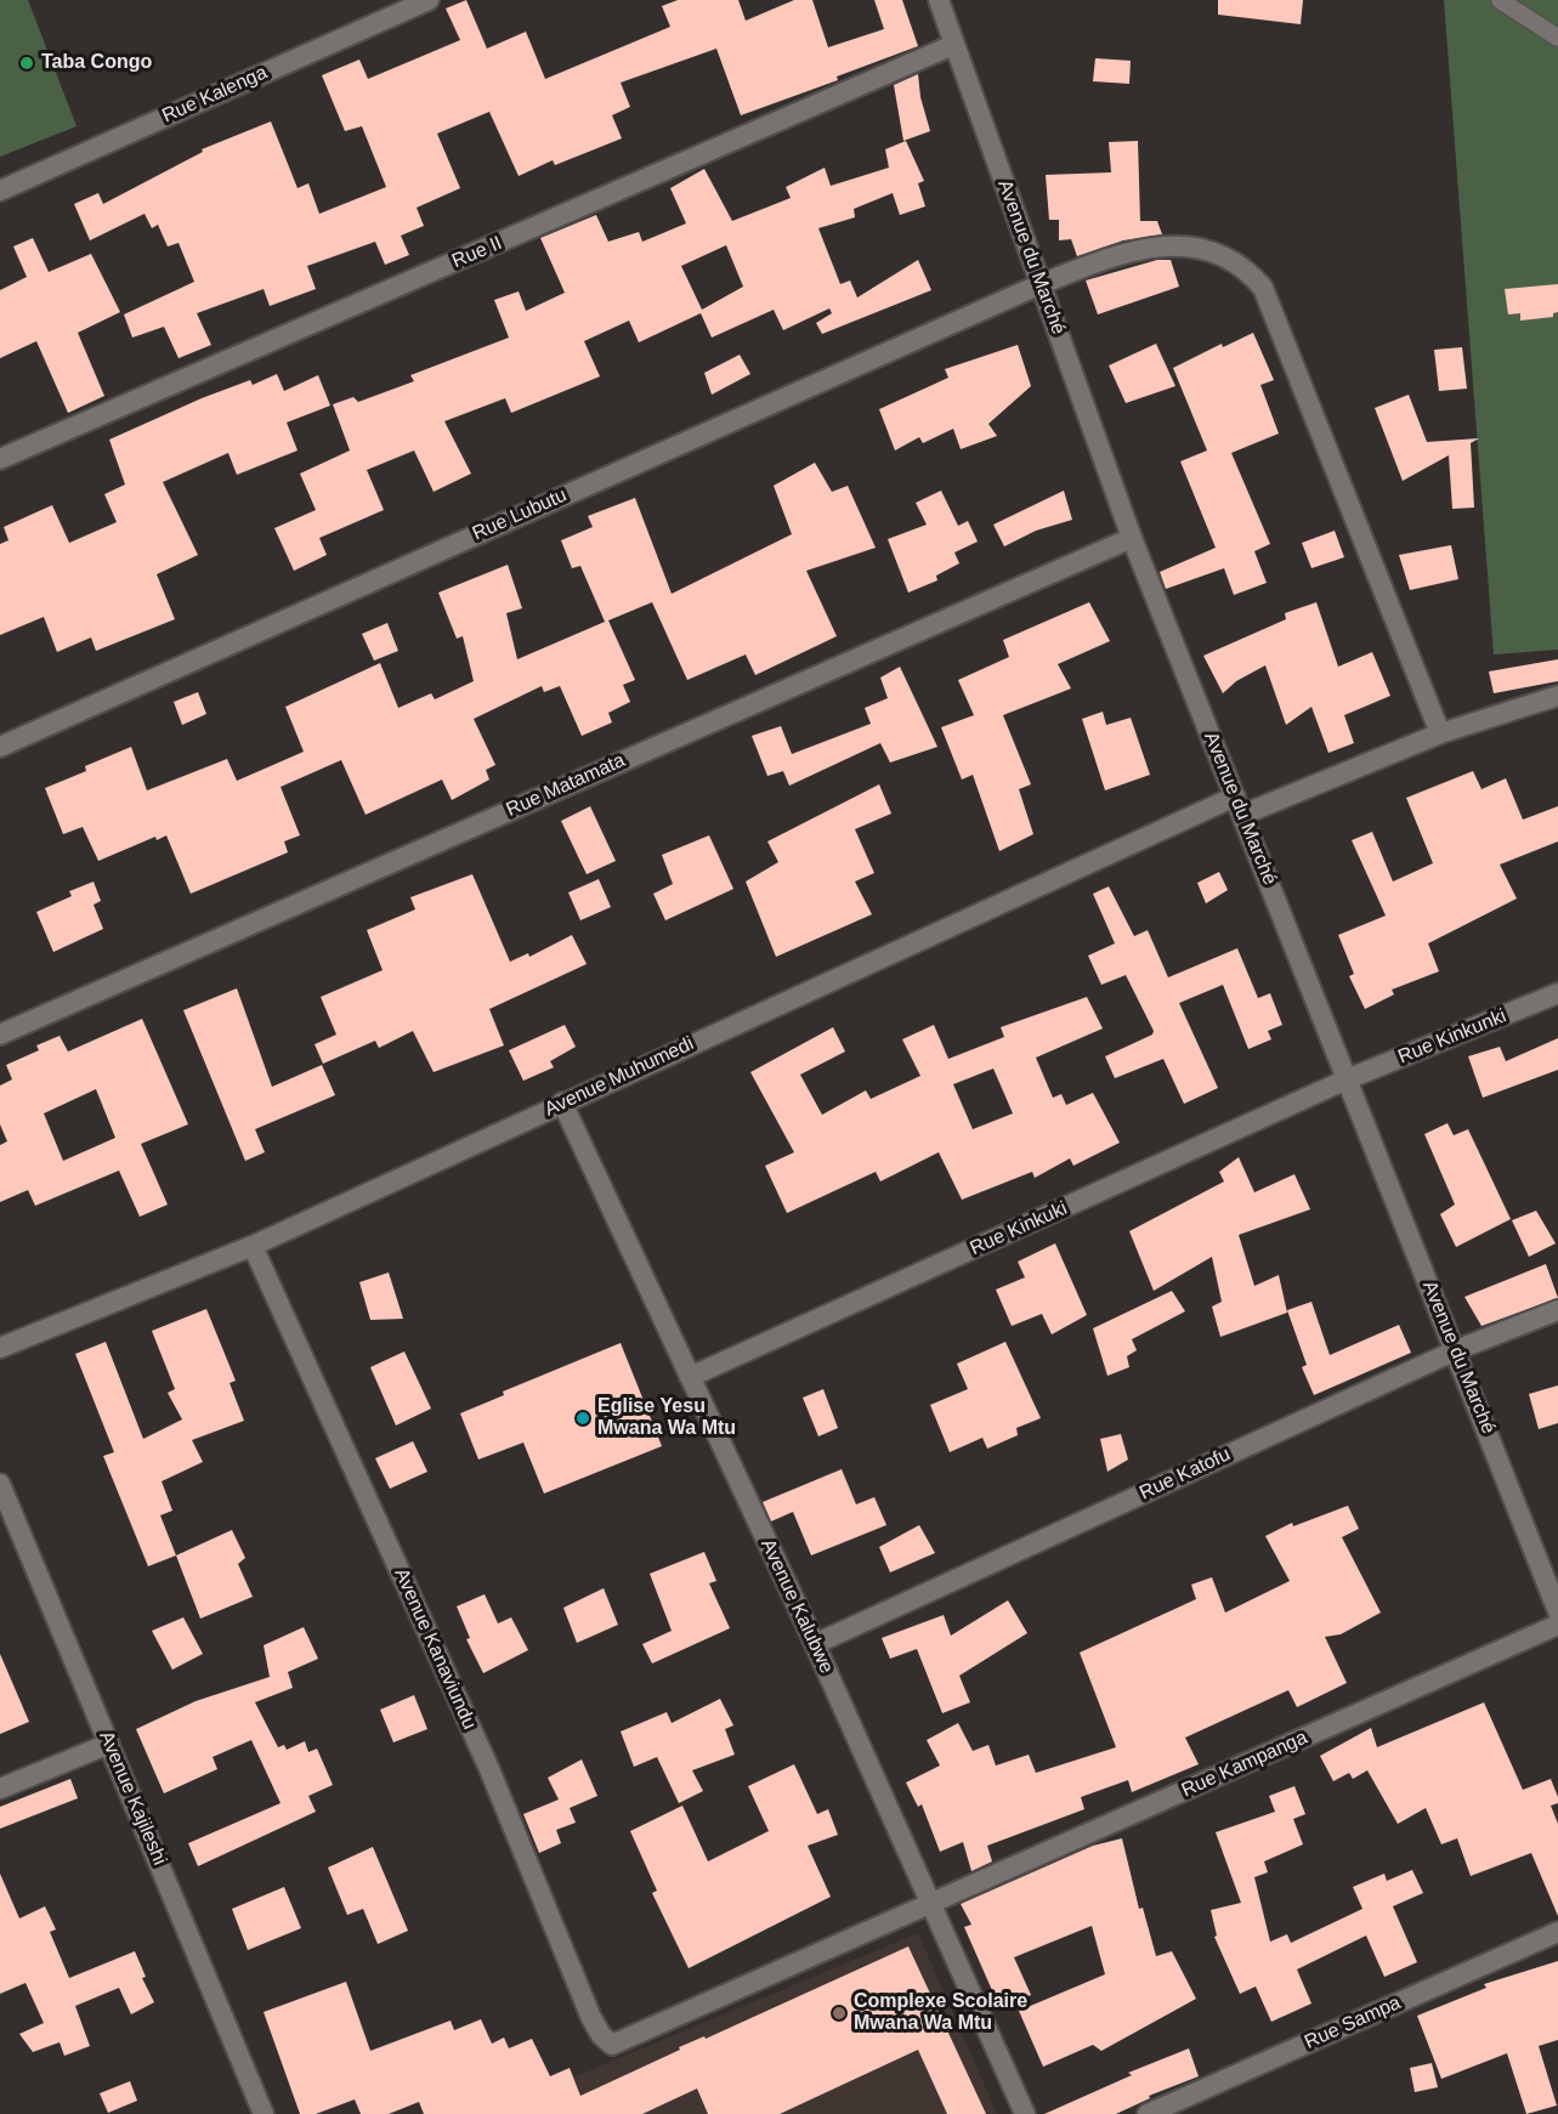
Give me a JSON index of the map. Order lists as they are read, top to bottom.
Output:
{
  "streets": {
    "street": [
      "Rue Kalenga",
      "Rue II",
      "Avenue du Marché",
      "Rue Lubutu",
      "Rue Matamata",
      "Rue Kinkunki",
      "Avenue Muhumedi",
      "Rue Kinkuki",
      "Rue Katofu",
      "Avenue Kalubwe",
      "Avenue Kanaviundu",
      "Rue Kampanga",
      "Avenue Kajileshi",
      "Rue Sampa"
    ]
  },
  "crossings": [
    ["Rue II", "Avenue du Marché"],
    ["Avenue du Marché", "Rue Lubutu"],
    ["Avenue du Marché", "Rue Matamata"],
    ["Avenue du Marché", "Rue Kinkunki"],
    ["Avenue du Marché", "Avenue Muhumedi"],
    ["Avenue du Marché", "Rue Kinkuki"],
    ["Avenue du Marché", "Rue Katofu"],
    ["Rue Lubutu", "Avenue Muhumedi"],
    ["Rue Kinkunki", "Rue Kinkuki"],
    ["Avenue Muhumedi", "Avenue Kalubwe"],
    ["Avenue Muhumedi", "Avenue Kanaviundu"],
    ["Rue Kinkuki", "Avenue Kalubwe"],
    ["Rue Katofu", "Avenue Kalubwe"],
    ["Avenue Kalubwe", "Rue Kampanga"],
    ["Avenue Kanaviundu", "Rue Kampanga"]
  ],
  "places": ["Taba Congo", "Eglise Yesu Mwana Wa Mtu", "Complexe Scolaire Mwana Wa Mtu"]
}
